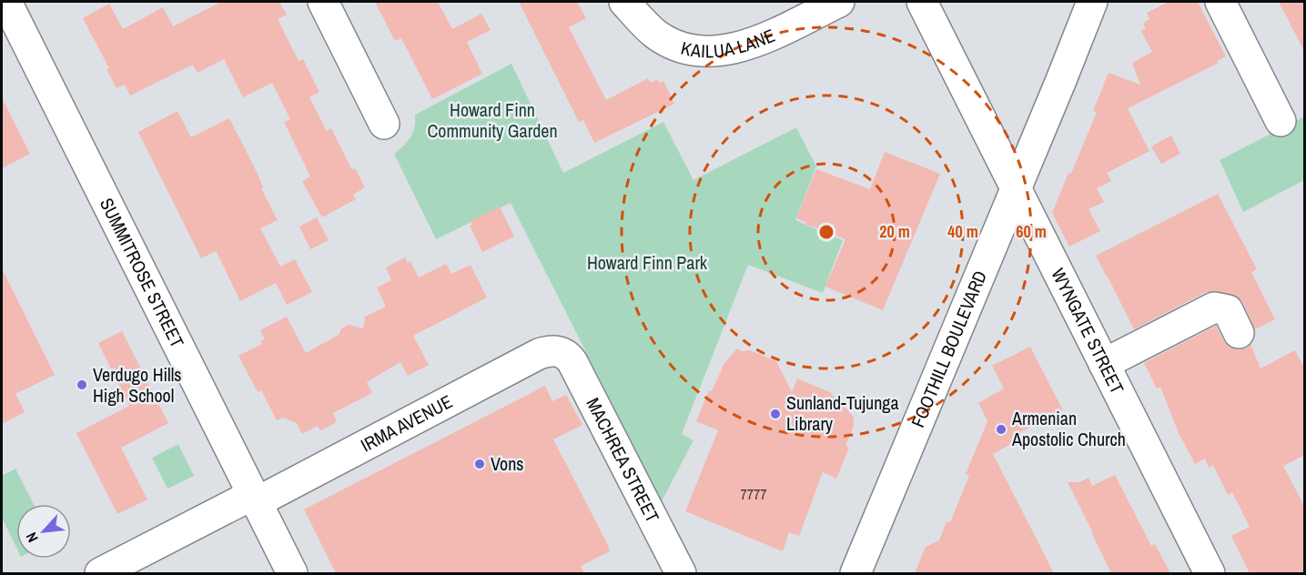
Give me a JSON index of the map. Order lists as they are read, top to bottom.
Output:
{
  "streets": {
    "street": [
      "KAILUA LANE",
      "SUMMITROSE STREET",
      "WYNGATE STREET",
      "FOOTHILL BOULEVARD",
      "IRMA AVENUE",
      "MACHREA STREET"
    ]
  },
  "crossings": [
    ["SUMMITROSE STREET", "IRMA AVENUE"],
    ["WYNGATE STREET", "FOOTHILL BOULEVARD"],
    ["IRMA AVENUE", "MACHREA STREET"]
  ],
  "parks": ["Howard Finn Community Garden", "Howard Finn Park"],
  "places": [
    "Verdugo Hills High School",
    "Sunland-Tujunga Library",
    "Armenian Apostolic Church",
    "Vons"
  ],
  "house_numbers": ["7777"],
  "north": "bottom left",
  "rings": ["20 m", "40 m", "60 m"]
}
